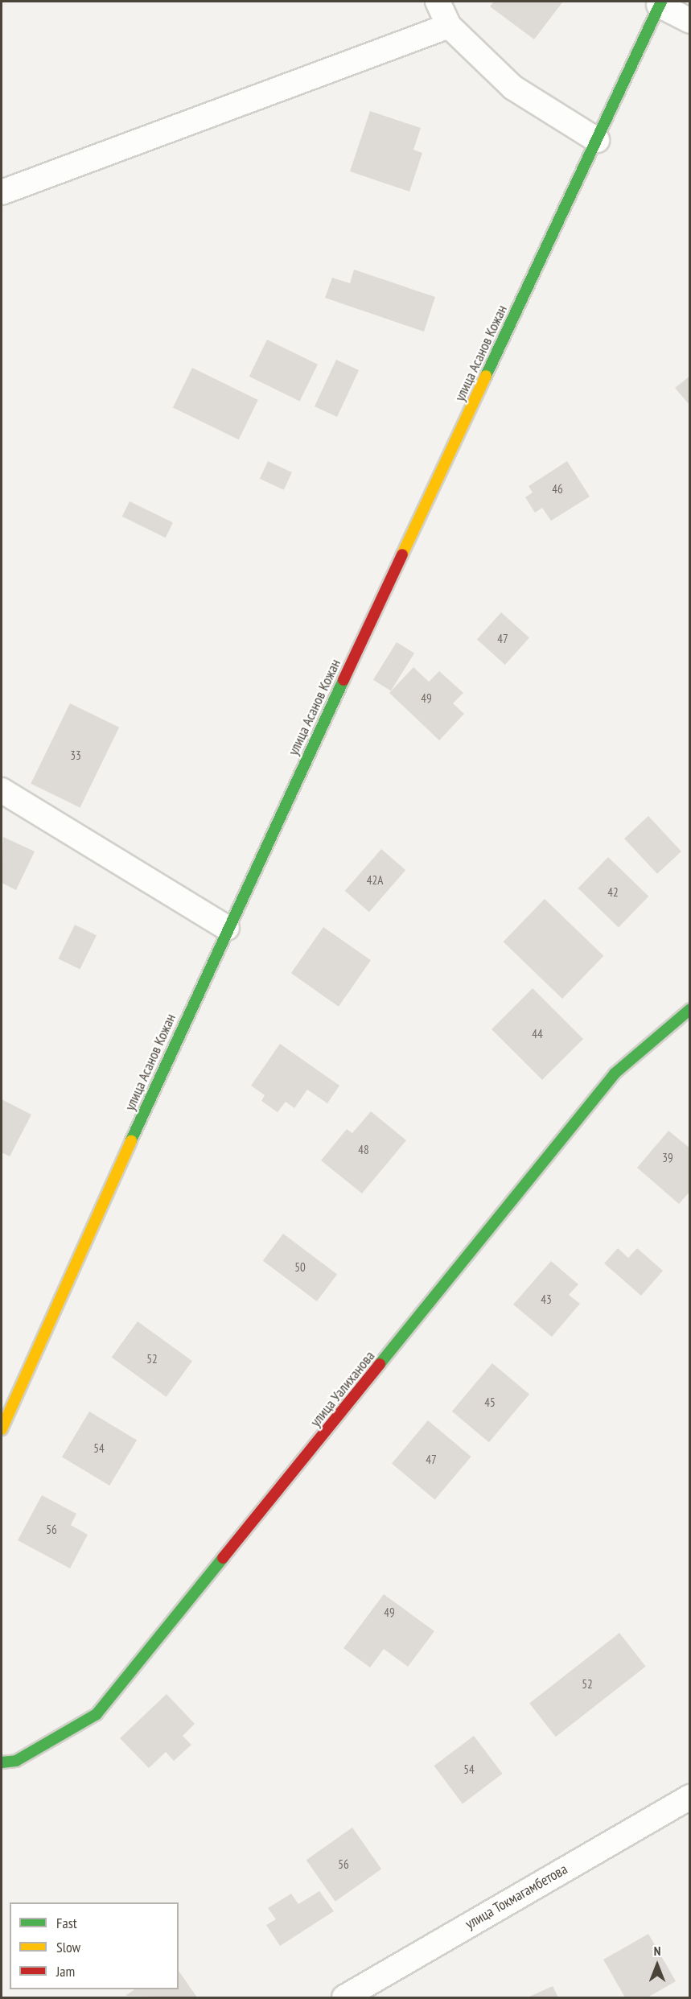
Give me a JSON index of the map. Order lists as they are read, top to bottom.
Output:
{
  "streets": {
    "street": ["улица Асанов Кожан", "улица Уалиханова", "улица Токмагамбетова"]
  },
  "house_numbers": [
    "46",
    "47",
    "49",
    "33",
    "42А",
    "42",
    "44",
    "48",
    "39",
    "50",
    "43",
    "52",
    "45",
    "54",
    "47",
    "56",
    "49",
    "52",
    "54",
    "56"
  ],
  "legend": ["Fast", "Slow", "Jam"],
  "north": "top"
}
